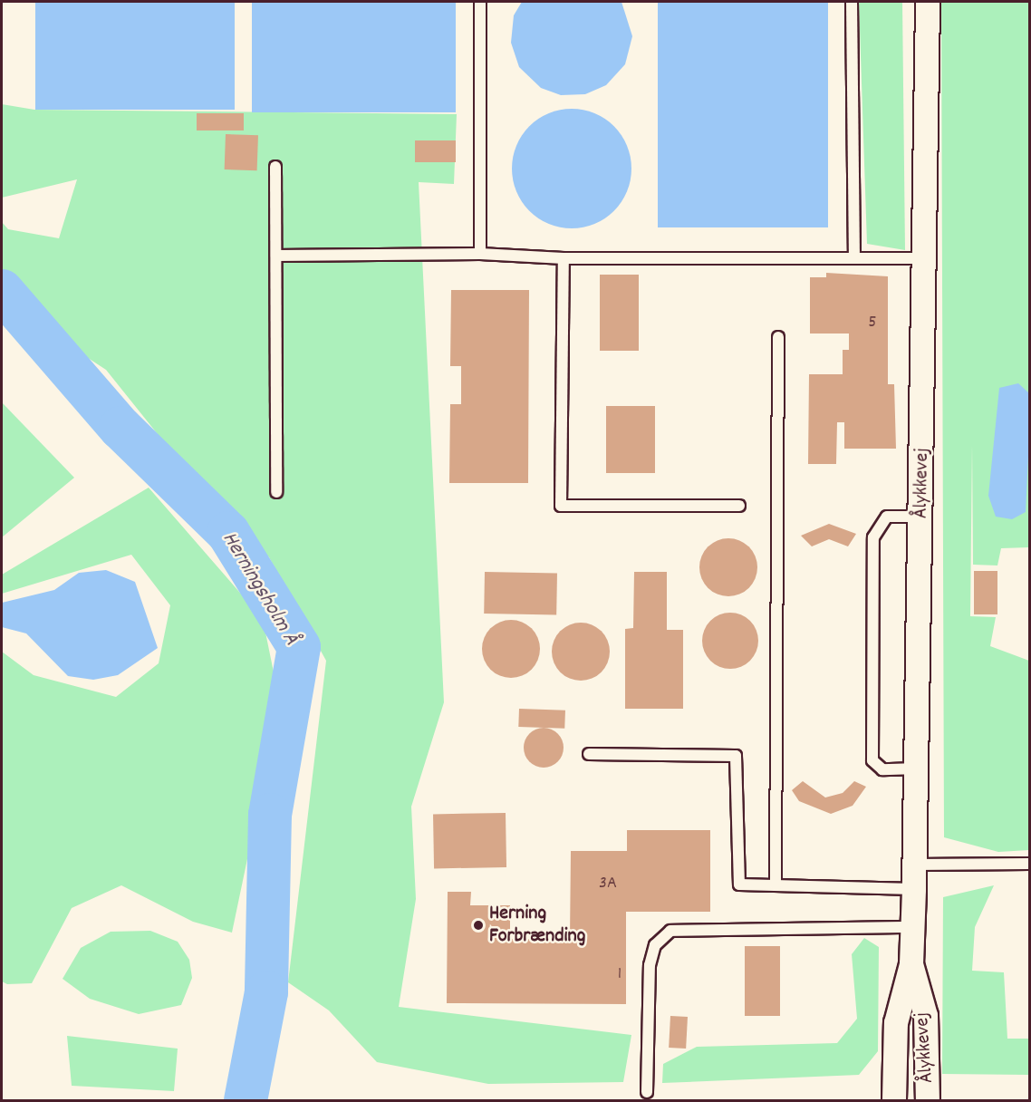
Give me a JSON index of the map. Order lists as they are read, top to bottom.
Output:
{
  "streets": {
    "street": ["Ålykkevej"]
  },
  "water": ["Herningsholm Å"],
  "places": ["Herning Forbrænding"],
  "house_numbers": ["5", "3A", "1"]
}
